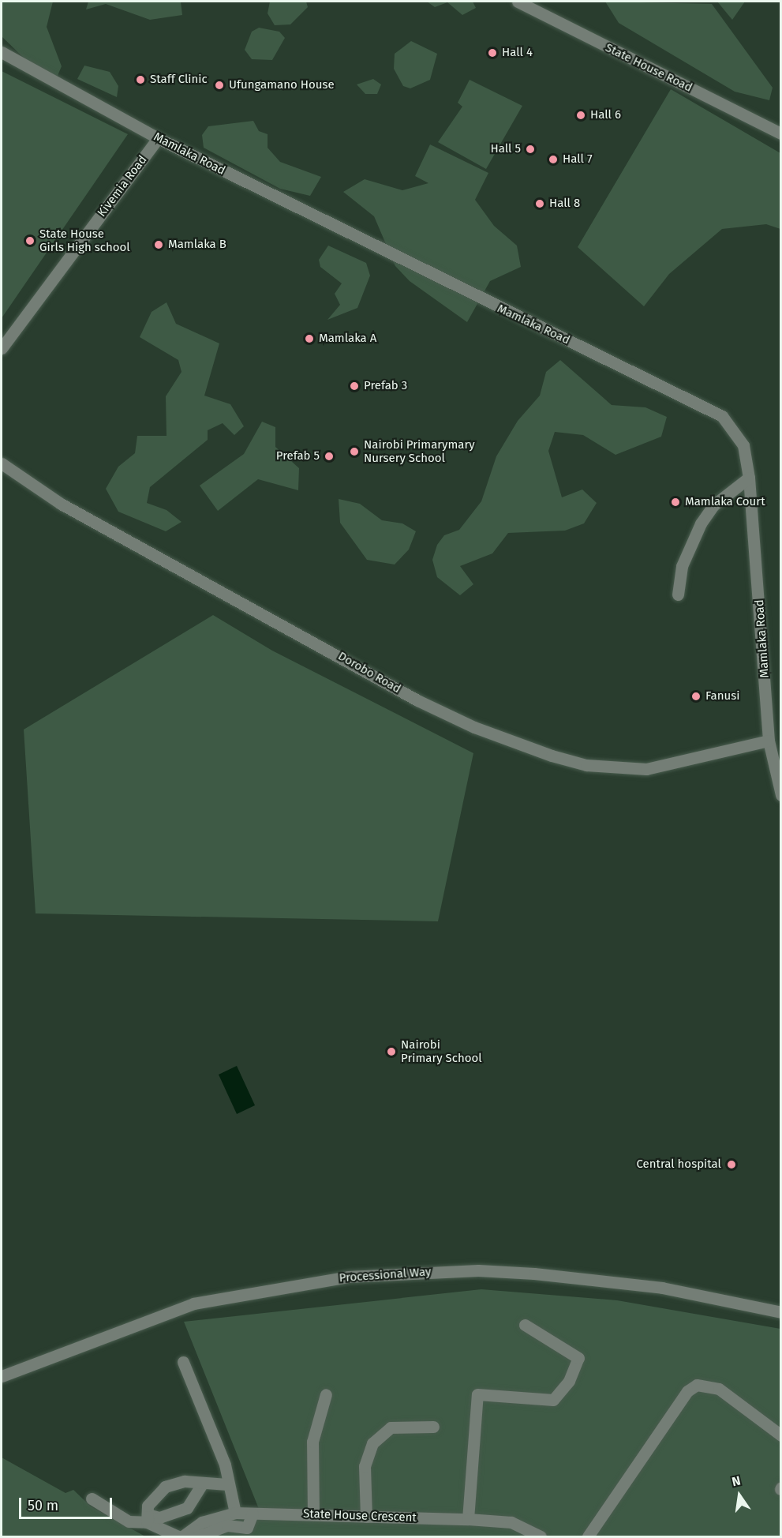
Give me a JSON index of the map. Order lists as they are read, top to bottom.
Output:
{
  "streets": {
    "street": [
      "State House Road",
      "Mamlaka Road",
      "Kivemia Road",
      "Dorobo Road",
      "Processional Way",
      "State House Crescent"
    ]
  },
  "crossings": [
    ["Mamlaka Road", "Kivemia Road"],
    ["Mamlaka Road", "Dorobo Road"]
  ],
  "places": [
    "Hall 4",
    "Staff Clinic",
    "Ufungamano House",
    "Hall 6",
    "Hall 5",
    "Hall 7",
    "Hall 8",
    "State House Girls High school",
    "Mamlaka B",
    "Mamlaka A",
    "Prefab 3",
    "Nairobi Primarymary Nursery School",
    "Prefab 5",
    "Mamlaka Court",
    "Fanusi",
    "Nairobi Primary School",
    "Central hospital"
  ],
  "scale_bar": "50 m",
  "north": "top"
}
